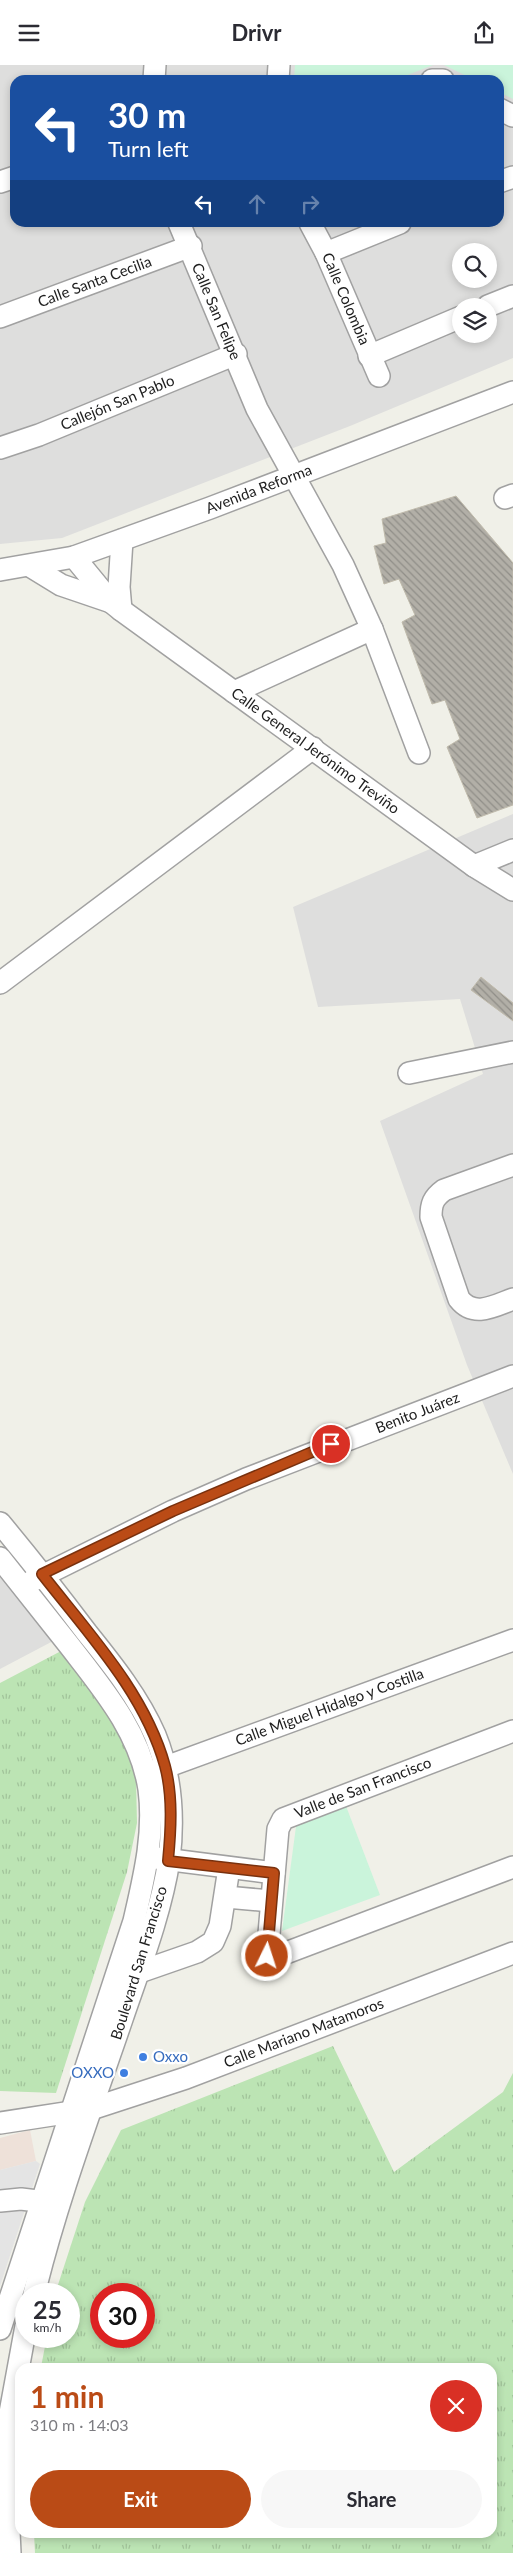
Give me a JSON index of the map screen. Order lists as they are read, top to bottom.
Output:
{
  "streets": {
    "street": [
      "Calle Santa Cecilia",
      "Calle Colombia",
      "Calle San Felipe",
      "Callejón San Pablo",
      "Avenida Reforma",
      "Calle General Jerónimo Treviño",
      "Benito Juárez",
      "Calle Miguel Hidalgo y Costilla",
      "Valle de San Francisco",
      "Boulevard San Francisco",
      "Calle Mariano Matamoros"
    ]
  },
  "crossings": [
    ["Calle Santa Cecilia", "Calle San Felipe"],
    ["Calle San Felipe", "Callejón San Pablo"],
    ["Calle San Felipe", "Avenida Reforma"],
    ["Benito Juárez", "Boulevard San Francisco"],
    ["Calle Miguel Hidalgo y Costilla", "Boulevard San Francisco"],
    ["Boulevard San Francisco", "Calle Mariano Matamoros"]
  ],
  "places": ["Oxxo", "OXXO"],
  "page": {
    "header": "Drivr",
    "turn": ["30 m", "Turn left"],
    "speed": "25 km/h",
    "limit": "30",
    "heading": ["1 min", "310 m · 14:03"],
    "buttons": ["Exit", "Share"]
  }
}
